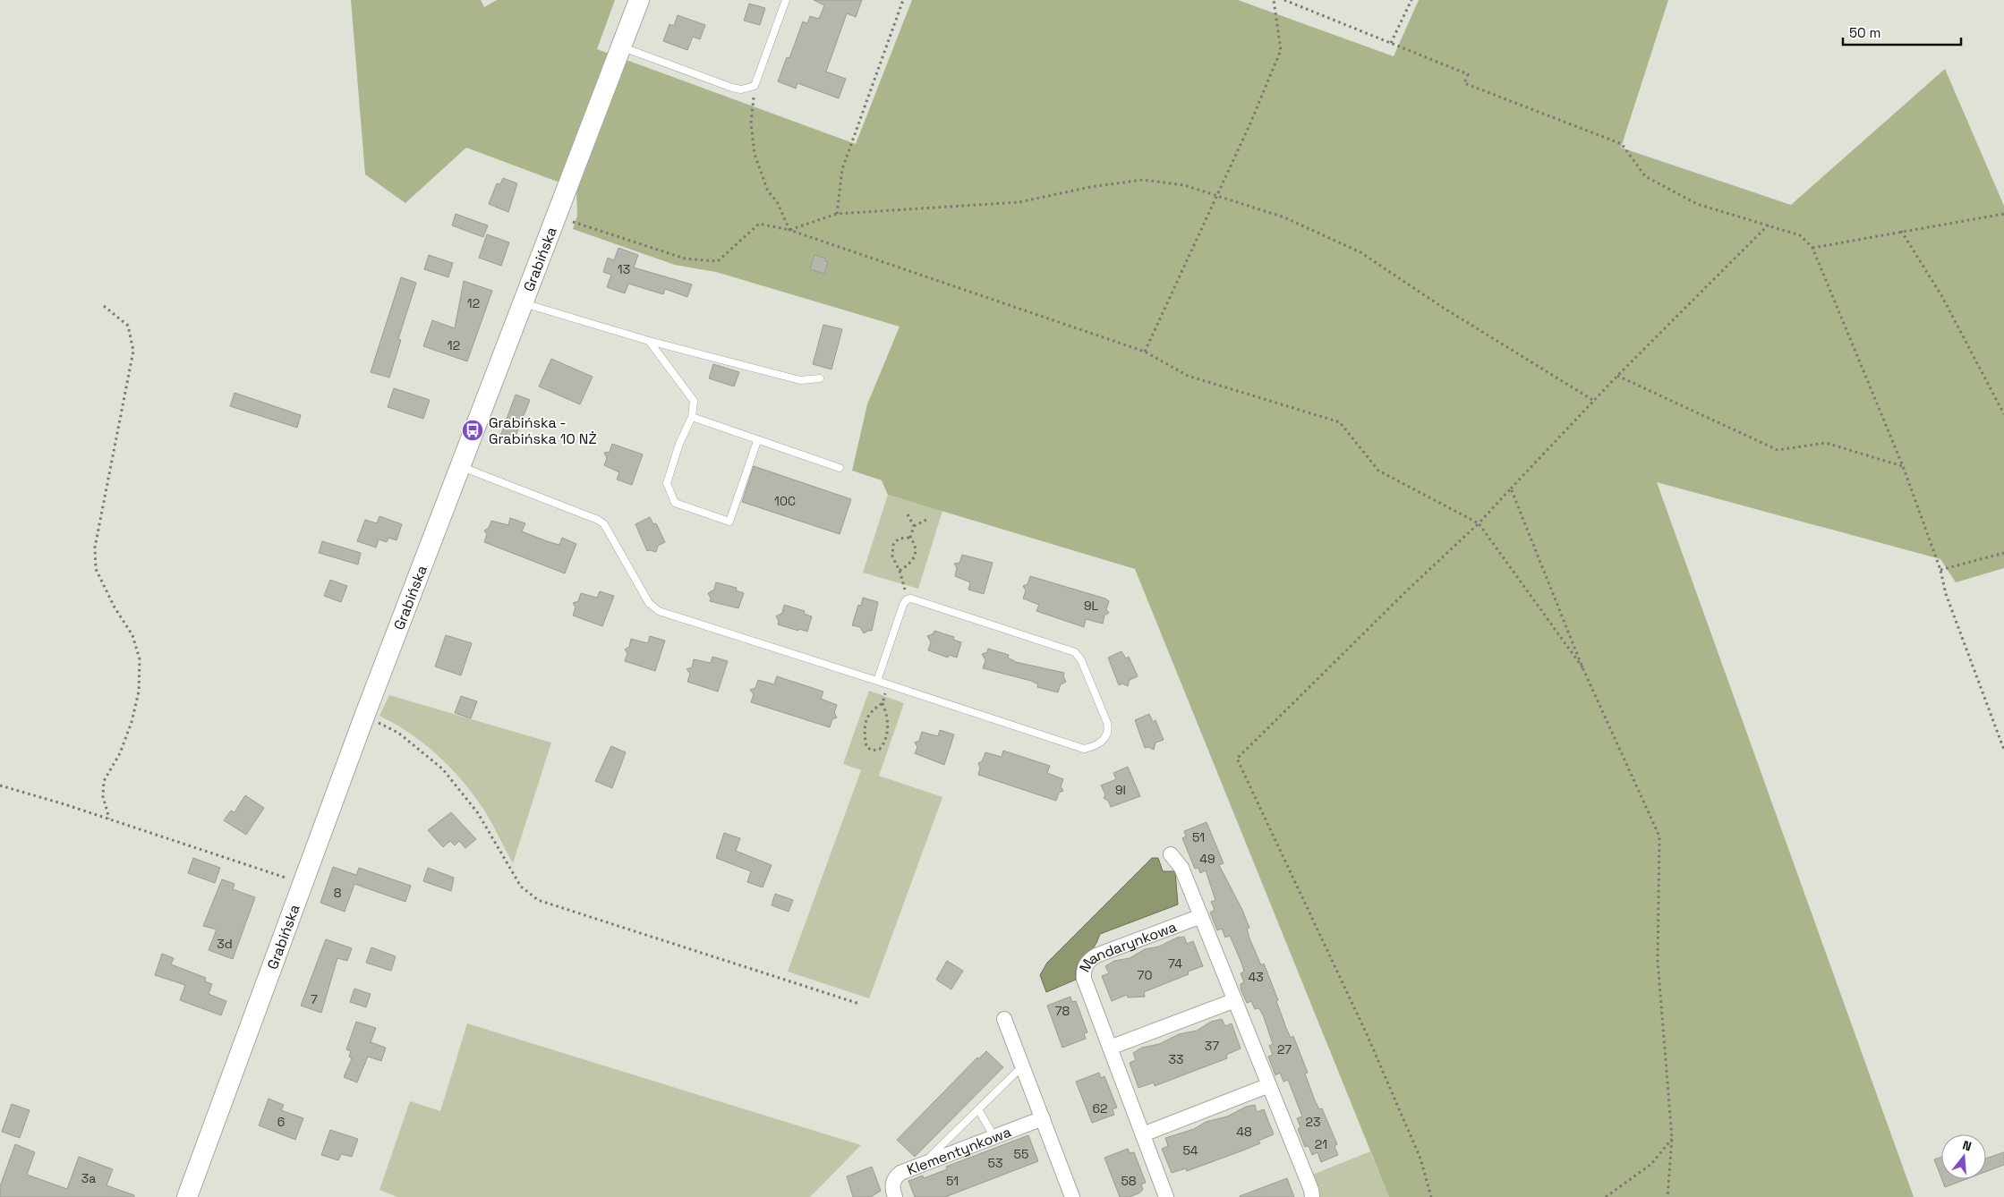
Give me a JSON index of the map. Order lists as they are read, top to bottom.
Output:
{
  "streets": {
    "street": ["Grabińska", "Mandarynkowa", "Klementynkowa"]
  },
  "places": {
    "bus stop": ["Grabińska - Grabińska 10 NŻ"]
  },
  "house_numbers": [
    "13",
    "12",
    "12",
    "10C",
    "9L",
    "9I",
    "51",
    "49",
    "8",
    "3d",
    "74",
    "70",
    "43",
    "7",
    "78",
    "37",
    "27",
    "33",
    "62",
    "6",
    "23",
    "48",
    "21",
    "54",
    "55",
    "53",
    "3a",
    "51",
    "58"
  ],
  "scale_bar": "50 m",
  "north": "top"
}
